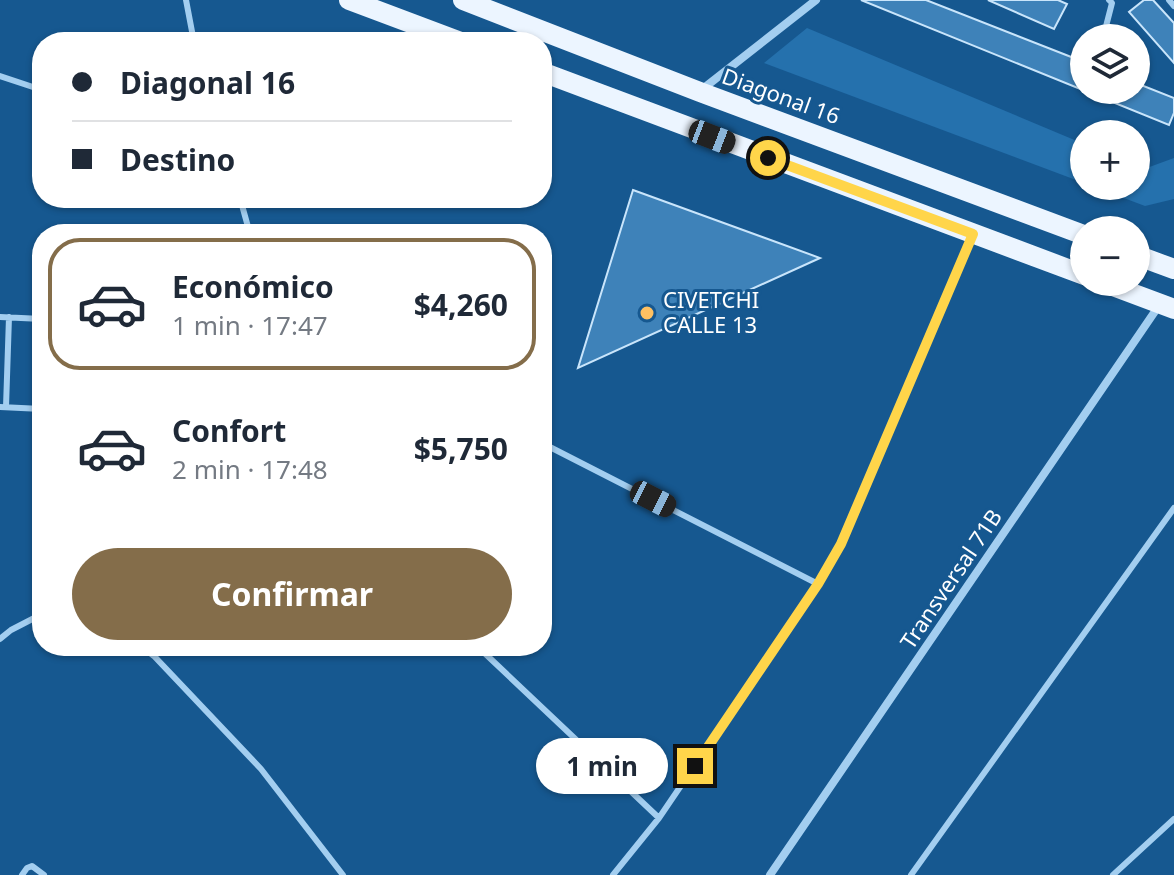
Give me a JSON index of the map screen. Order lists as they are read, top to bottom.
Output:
{
  "streets": {
    "main road": ["Diagonal 16"],
    "street": ["Transversal 71B"]
  },
  "places": ["CIVETCHI CALLE 13"],
  "page": {
    "map_buttons": ["+", "−"],
    "banner": ["Diagonal 16", "Destino"],
    "list": [
      {
        "name": "Económico",
        "note": "1 min · 17:47",
        "value": "$4,260"
      },
      {
        "name": "Confort",
        "note": "2 min · 17:48",
        "value": "$5,750"
      }
    ],
    "buttons": "Confirmar",
    "bubble": "1 min"
  }
}
